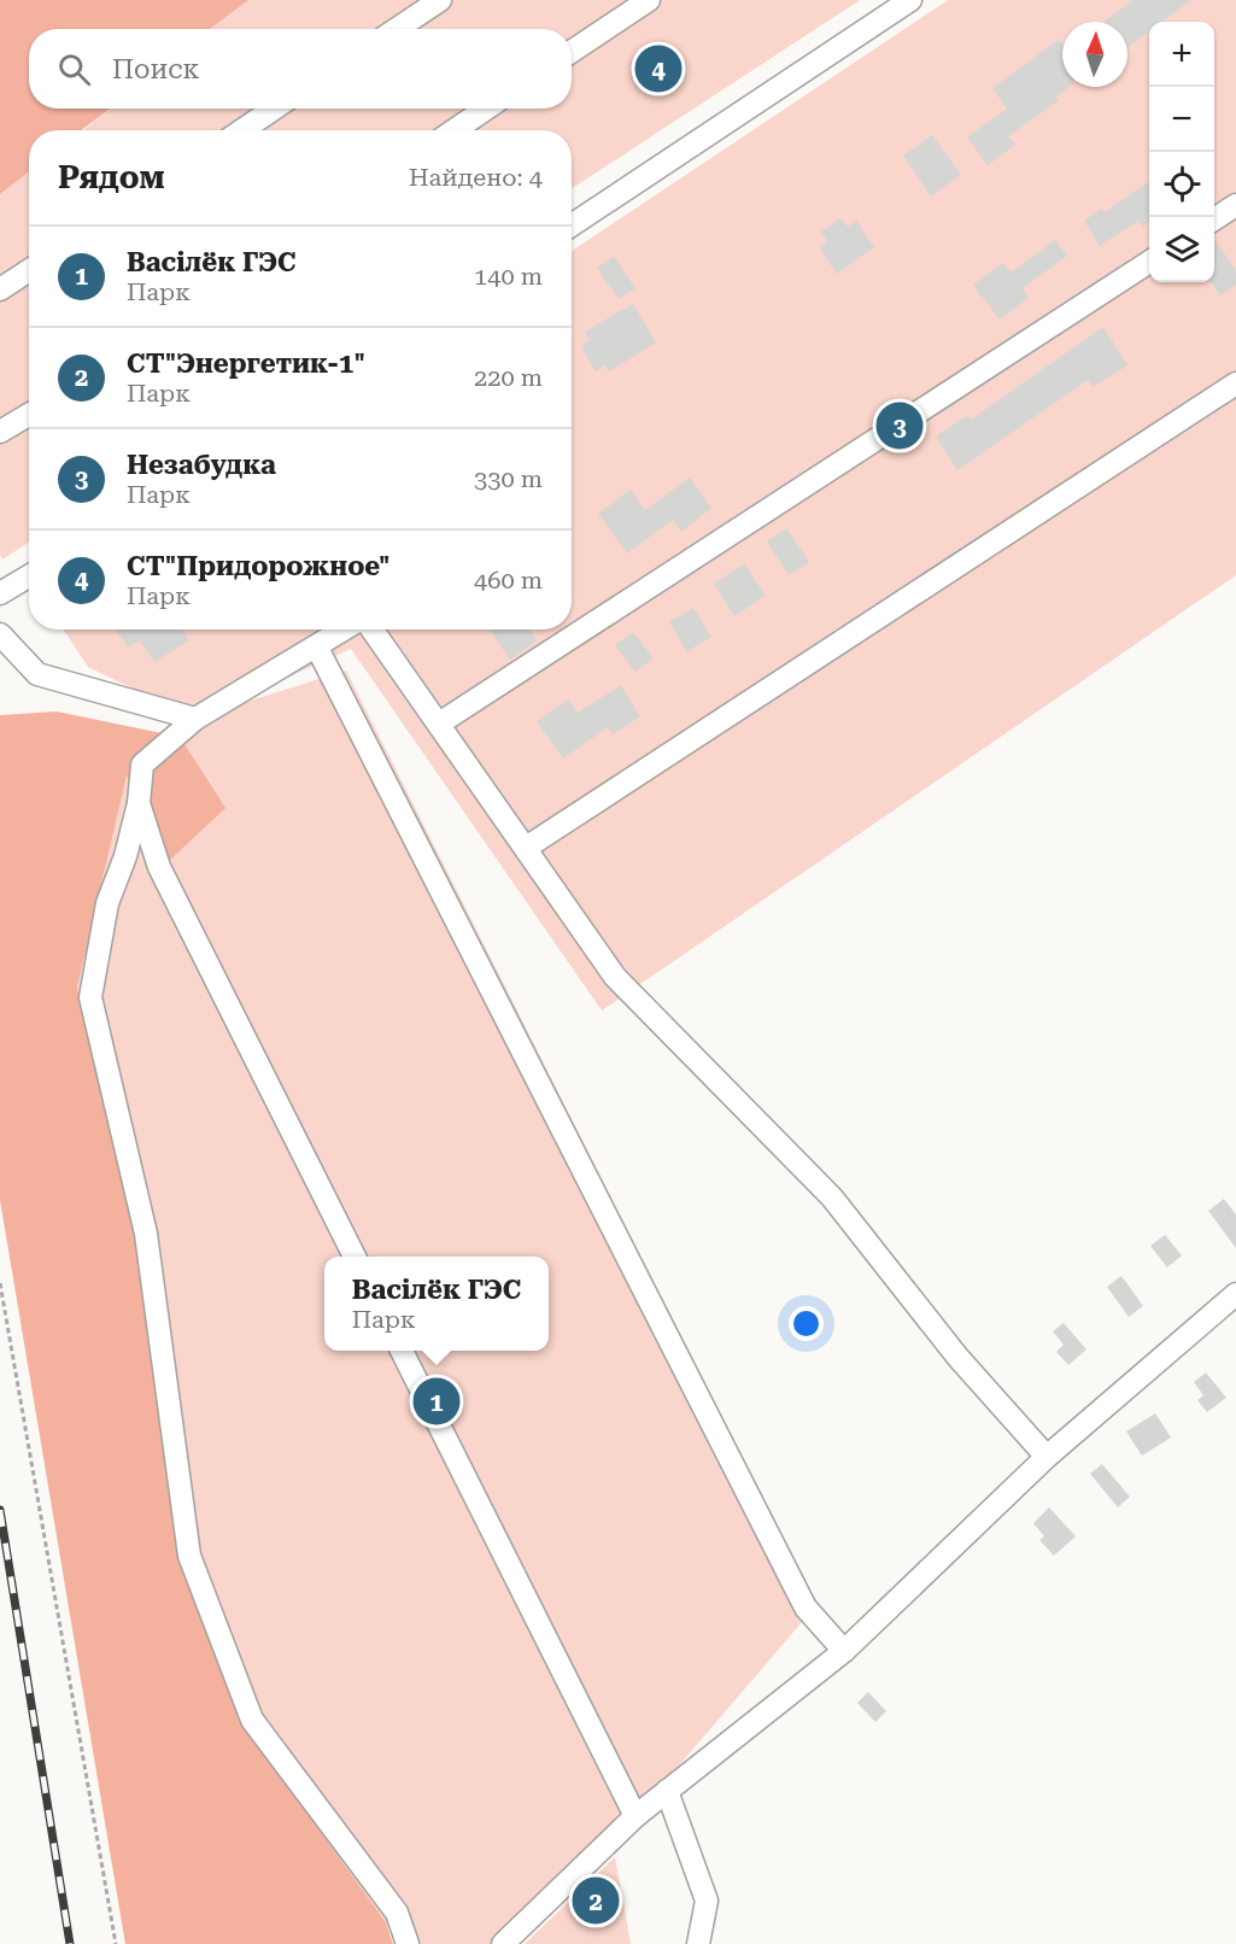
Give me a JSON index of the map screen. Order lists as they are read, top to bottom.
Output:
{
  "north": "top",
  "page": {
    "map_buttons": ["+", "−"],
    "search": "Поиск",
    "pins": [
      "4",
      "3",
      "1",
      "2"
    ],
    "heading": ["Рядом", "Найдено: 4"],
    "list": [
      {
        "mark": "1",
        "name": "Васілёк ГЭС",
        "note": "Парк",
        "value": "140 m"
      },
      {
        "mark": "2",
        "name": "СТ\"Энергетик-1\"",
        "note": "Парк",
        "value": "220 m"
      },
      {
        "mark": "3",
        "name": "Незабудка",
        "note": "Парк",
        "value": "330 m"
      },
      {
        "mark": "4",
        "name": "СТ\"Придорожное\"",
        "note": "Парк",
        "value": "460 m"
      }
    ],
    "popup": ["Васілёк ГЭС", "Парк"]
  }
}
